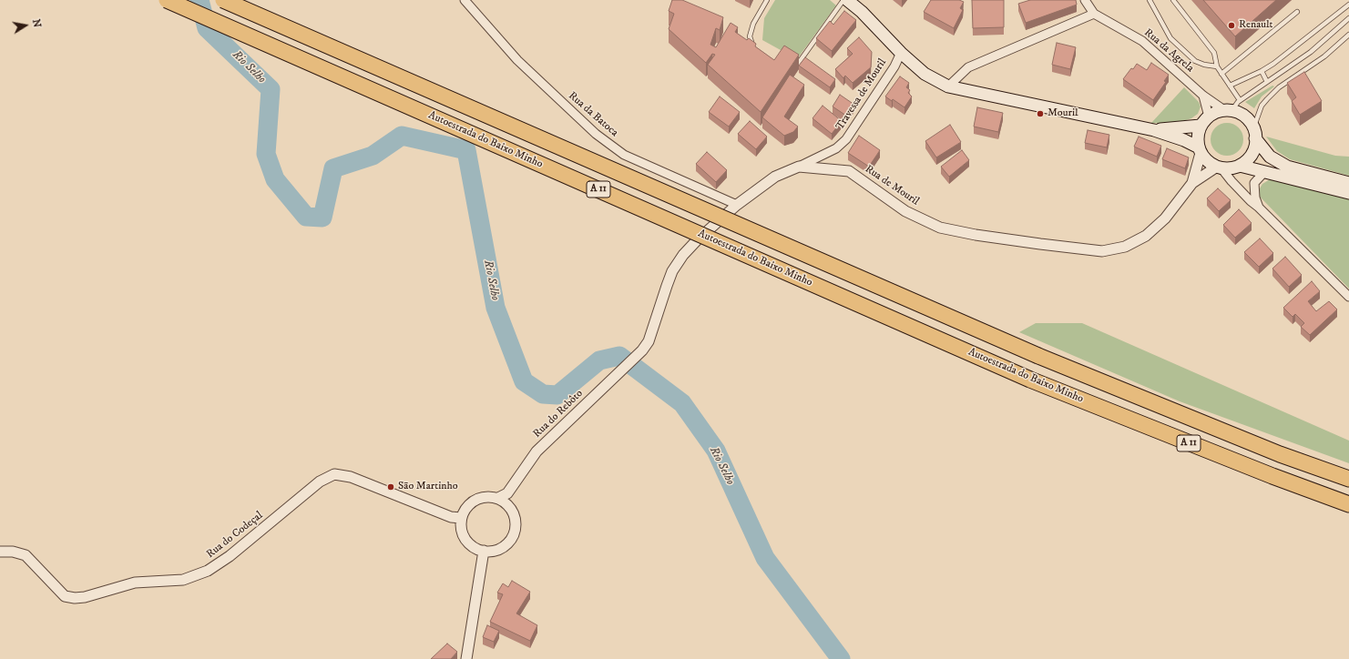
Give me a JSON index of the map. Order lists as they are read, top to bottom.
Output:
{
  "streets": {
    "highway": ["Autoestrada do Baixo Minho", "A 11"],
    "street": [
      "Rua da Agrela",
      "Travessa de Mouril",
      "Rua da Batoca",
      "Rua de Mouril",
      "Rua do Rebôto",
      "Rua do Codeçal"
    ]
  },
  "crossings": [
    ["Rua da Agrela", "Rua de Mouril"],
    ["Travessa de Mouril", "Rua de Mouril"],
    ["Rua da Batoca", "Rua de Mouril"],
    ["Rua de Mouril", "Rua do Rebôto"],
    ["Rua do Rebôto", "Rua do Codeçal"]
  ],
  "water": ["Rio Selho"],
  "places": ["Renault", "Mouril", "São Martinho"],
  "north": "right"
}
